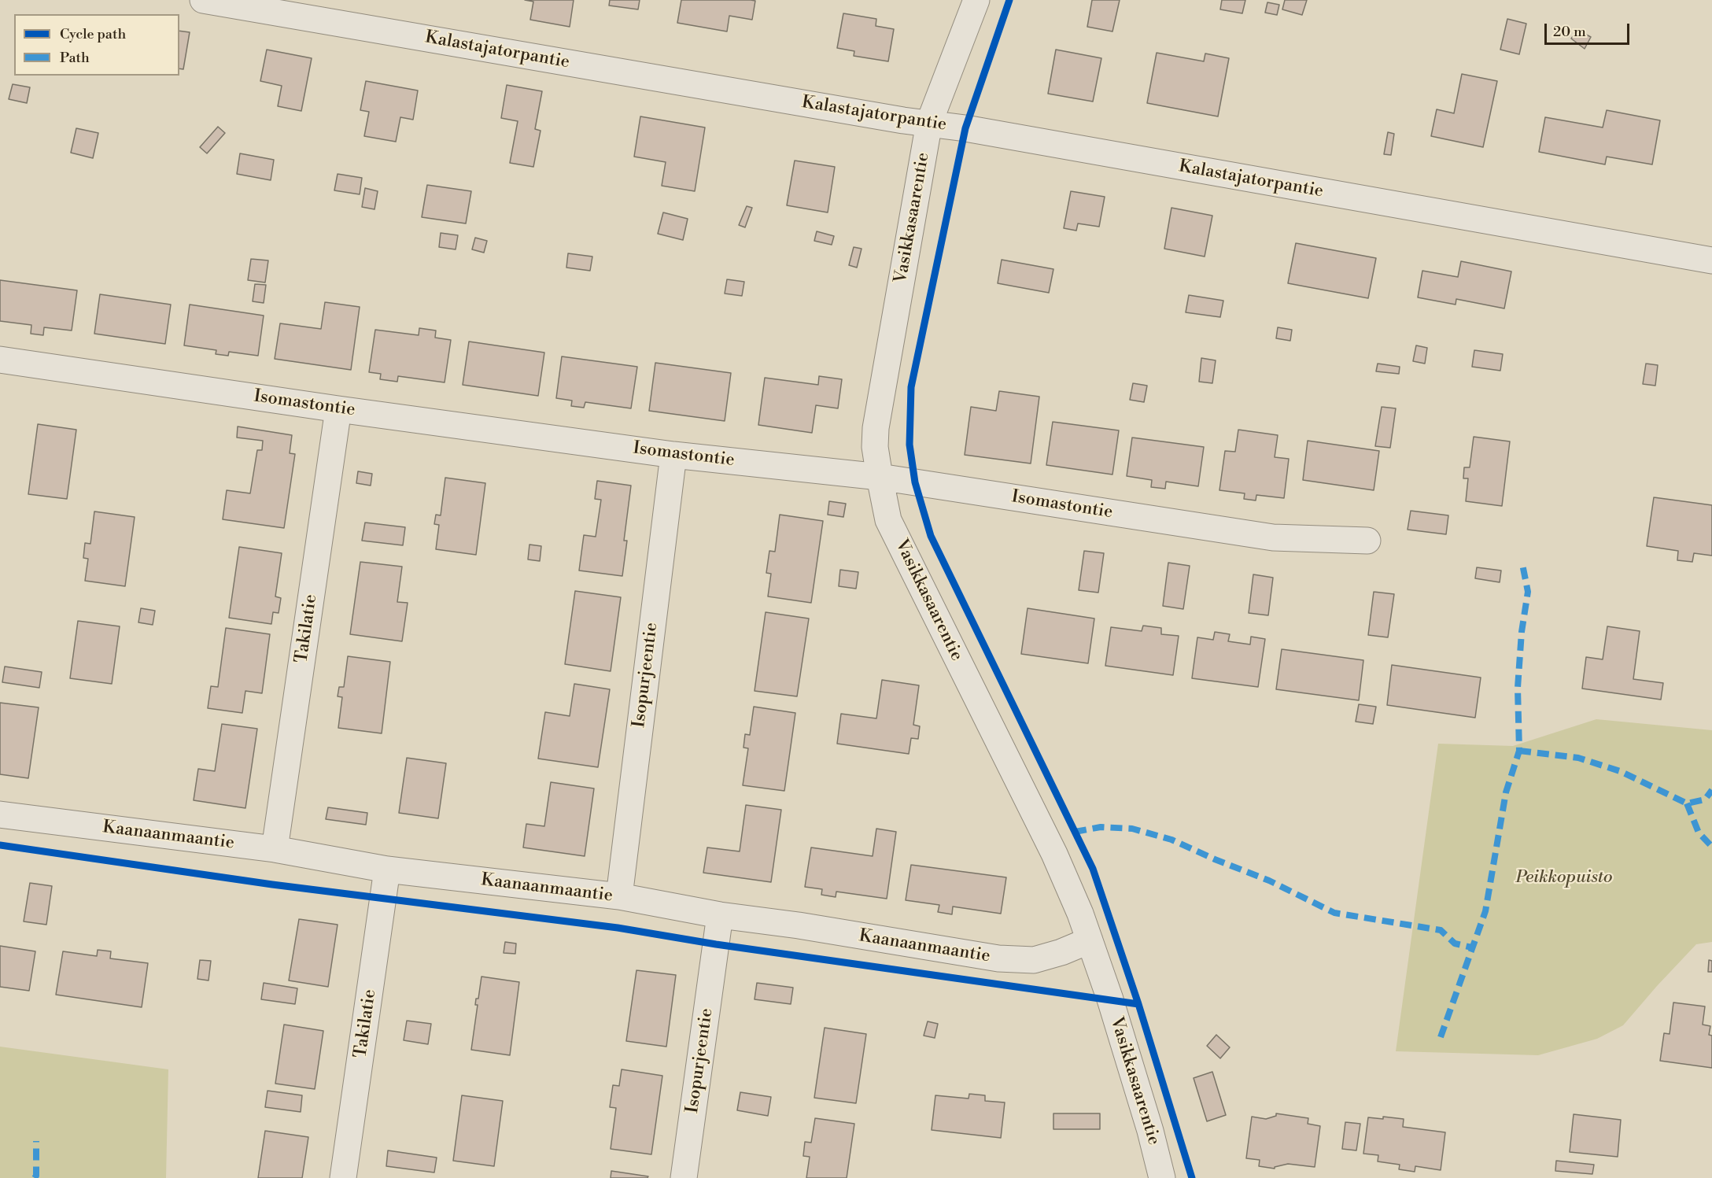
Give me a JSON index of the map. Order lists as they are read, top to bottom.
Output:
{
  "streets": {
    "street": [
      "Kalastajatorpantie",
      "Vasikkasaarentie",
      "Isomastontie",
      "Takilatie",
      "Isopurjeentie",
      "Kaanaanmaantie"
    ]
  },
  "crossings": [
    ["Kalastajatorpantie", "Vasikkasaarentie"],
    ["Vasikkasaarentie", "Isomastontie"],
    ["Vasikkasaarentie", "Kaanaanmaantie"],
    ["Isomastontie", "Takilatie"],
    ["Isomastontie", "Isopurjeentie"],
    ["Takilatie", "Kaanaanmaantie"],
    ["Isopurjeentie", "Kaanaanmaantie"]
  ],
  "parks": ["Peikkopuisto"],
  "legend": ["Cycle path", "Path"],
  "scale_bar": "20 m"
}
